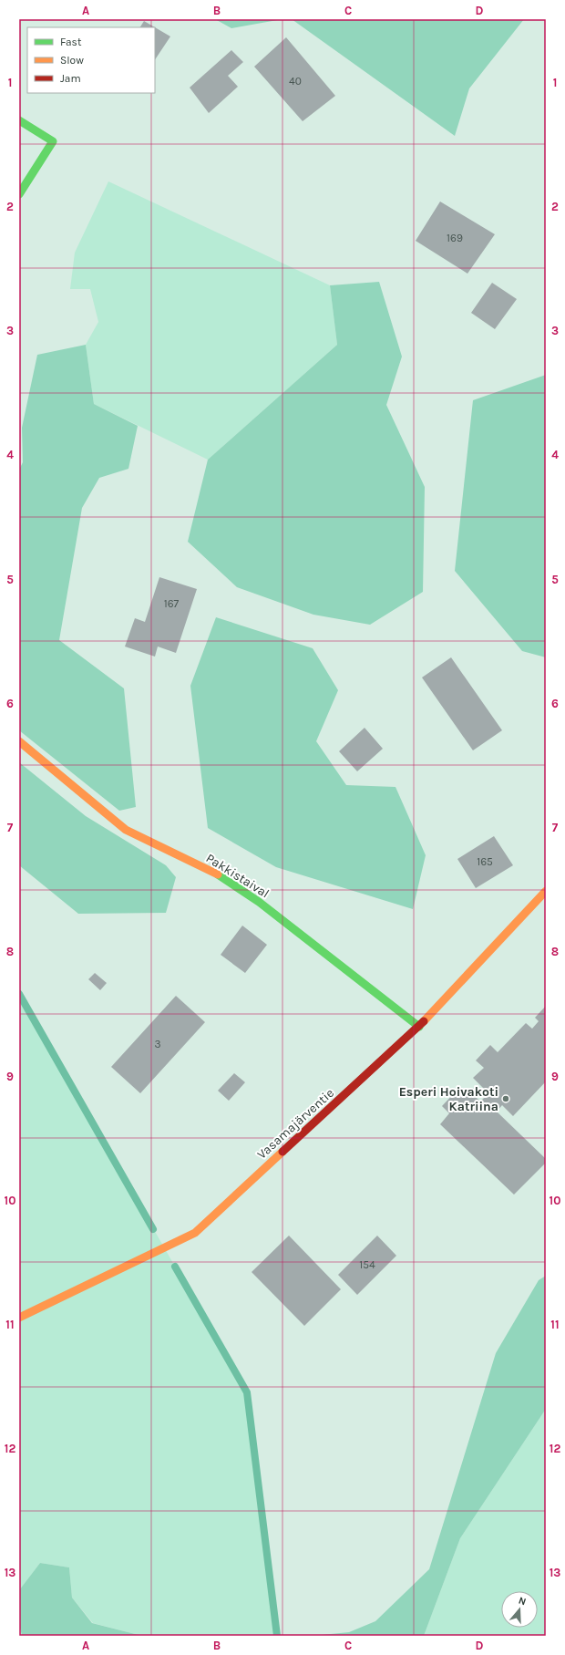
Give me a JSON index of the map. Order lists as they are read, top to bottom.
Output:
{
  "streets": {
    "street": ["Pakkistaival", "Vasamajärventie"]
  },
  "crossings": [
    ["Pakkistaival", "Vasamajärventie"]
  ],
  "places": ["Esperi Hoivakoti Katriina"],
  "house_numbers": [
    "40",
    "169",
    "167",
    "165",
    "3",
    "154"
  ],
  "legend": ["Fast", "Slow", "Jam"],
  "north": "top",
  "grid": {
    "columns": [
      "A",
      "B",
      "C",
      "D"
    ],
    "rows": [
      "1",
      "2",
      "3",
      "4",
      "5",
      "6",
      "7",
      "8",
      "9",
      "10",
      "11",
      "12",
      "13"
    ]
  }
}
